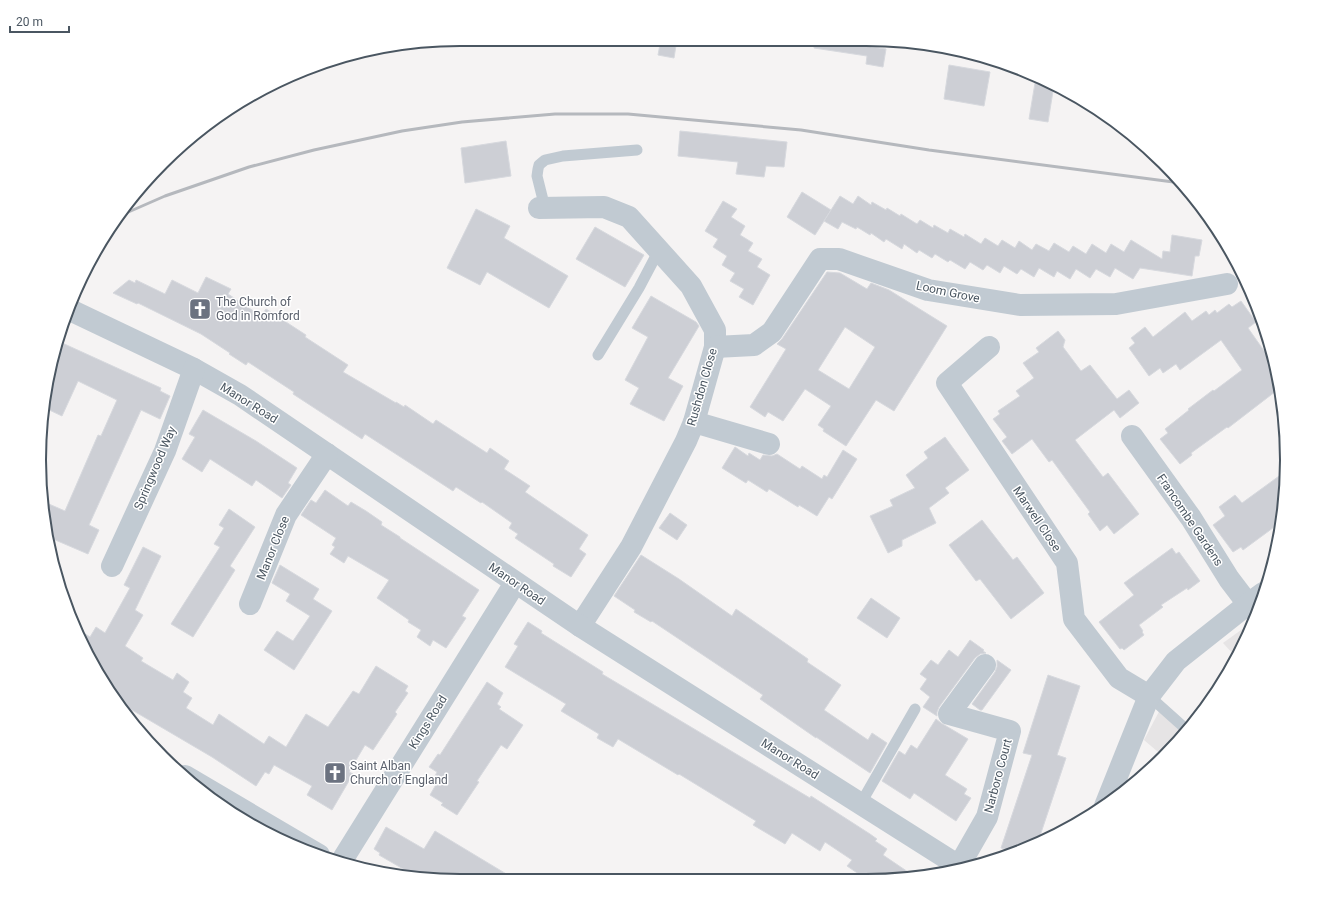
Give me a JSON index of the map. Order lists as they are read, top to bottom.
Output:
{
  "streets": {
    "street": [
      "Loom Grove",
      "Rushdon Close",
      "Manor Road",
      "Springwood Way",
      "Marwell Close",
      "Francombe Gardens",
      "Manor Close",
      "Kings Road",
      "Narboro Court"
    ]
  },
  "crossings": [
    ["Loom Grove", "Rushdon Close"],
    ["Rushdon Close", "Manor Road"],
    ["Manor Road", "Springwood Way"],
    ["Manor Road", "Manor Close"],
    ["Manor Road", "Kings Road"]
  ],
  "places": {
    "church": ["The Church of God in Romford", "Saint Alban Church of England"]
  },
  "scale_bar": "20 m"
}
